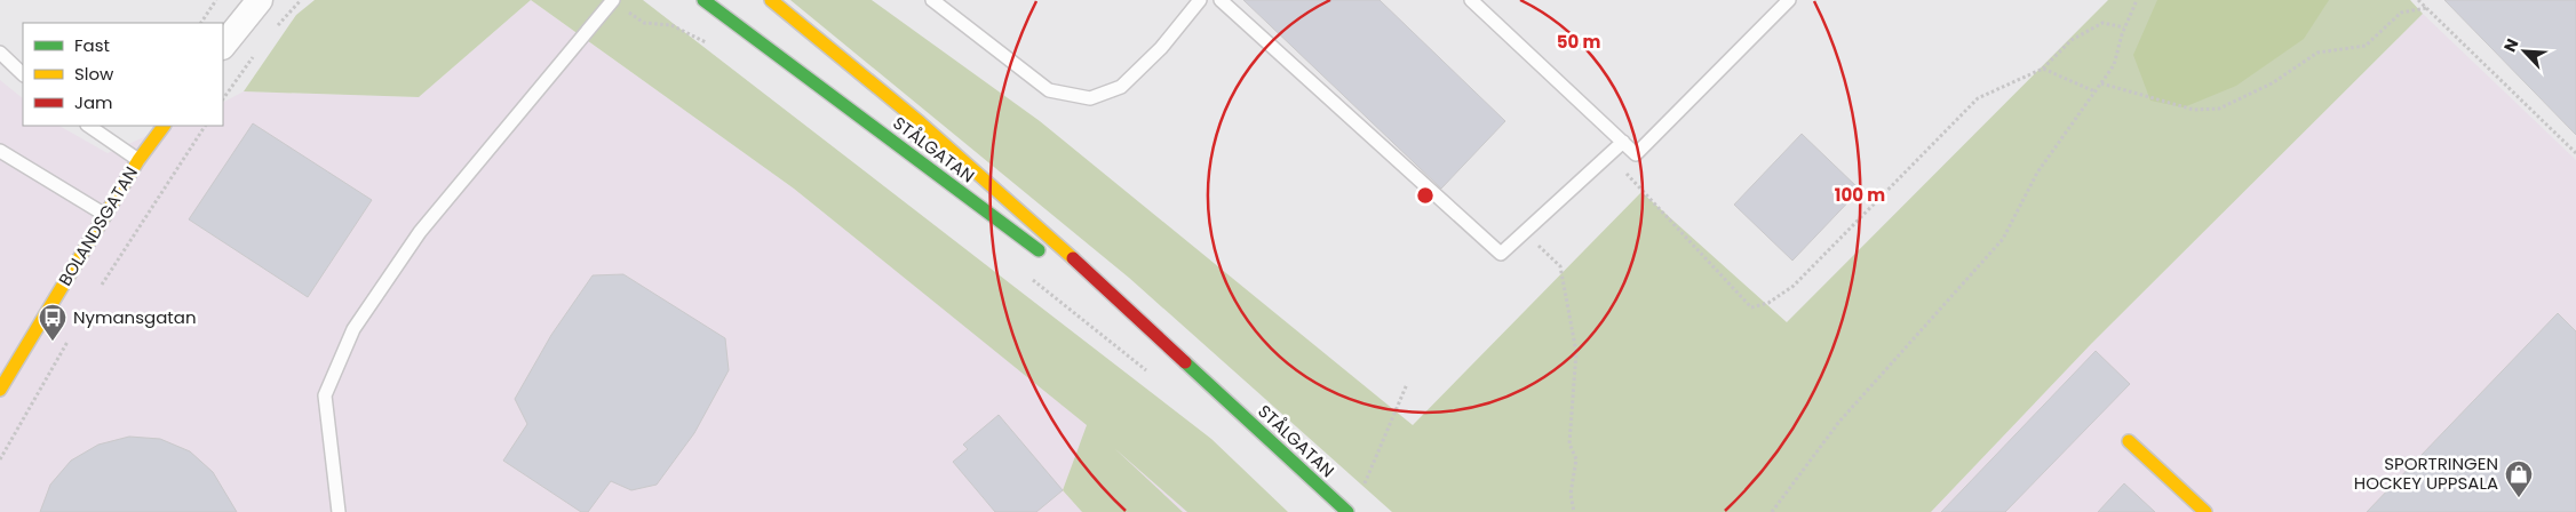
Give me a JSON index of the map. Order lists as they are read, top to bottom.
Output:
{
  "streets": {
    "main road": ["STÅLGATAN", "BOLANDSGATAN"]
  },
  "places": {
    "bus stop": ["Nymansgatan"],
    "shop": ["SPORTRINGEN HOCKEY UPPSALA"]
  },
  "legend": ["Fast", "Slow", "Jam"],
  "north": "top left",
  "rings": ["50 m", "100 m"]
}
